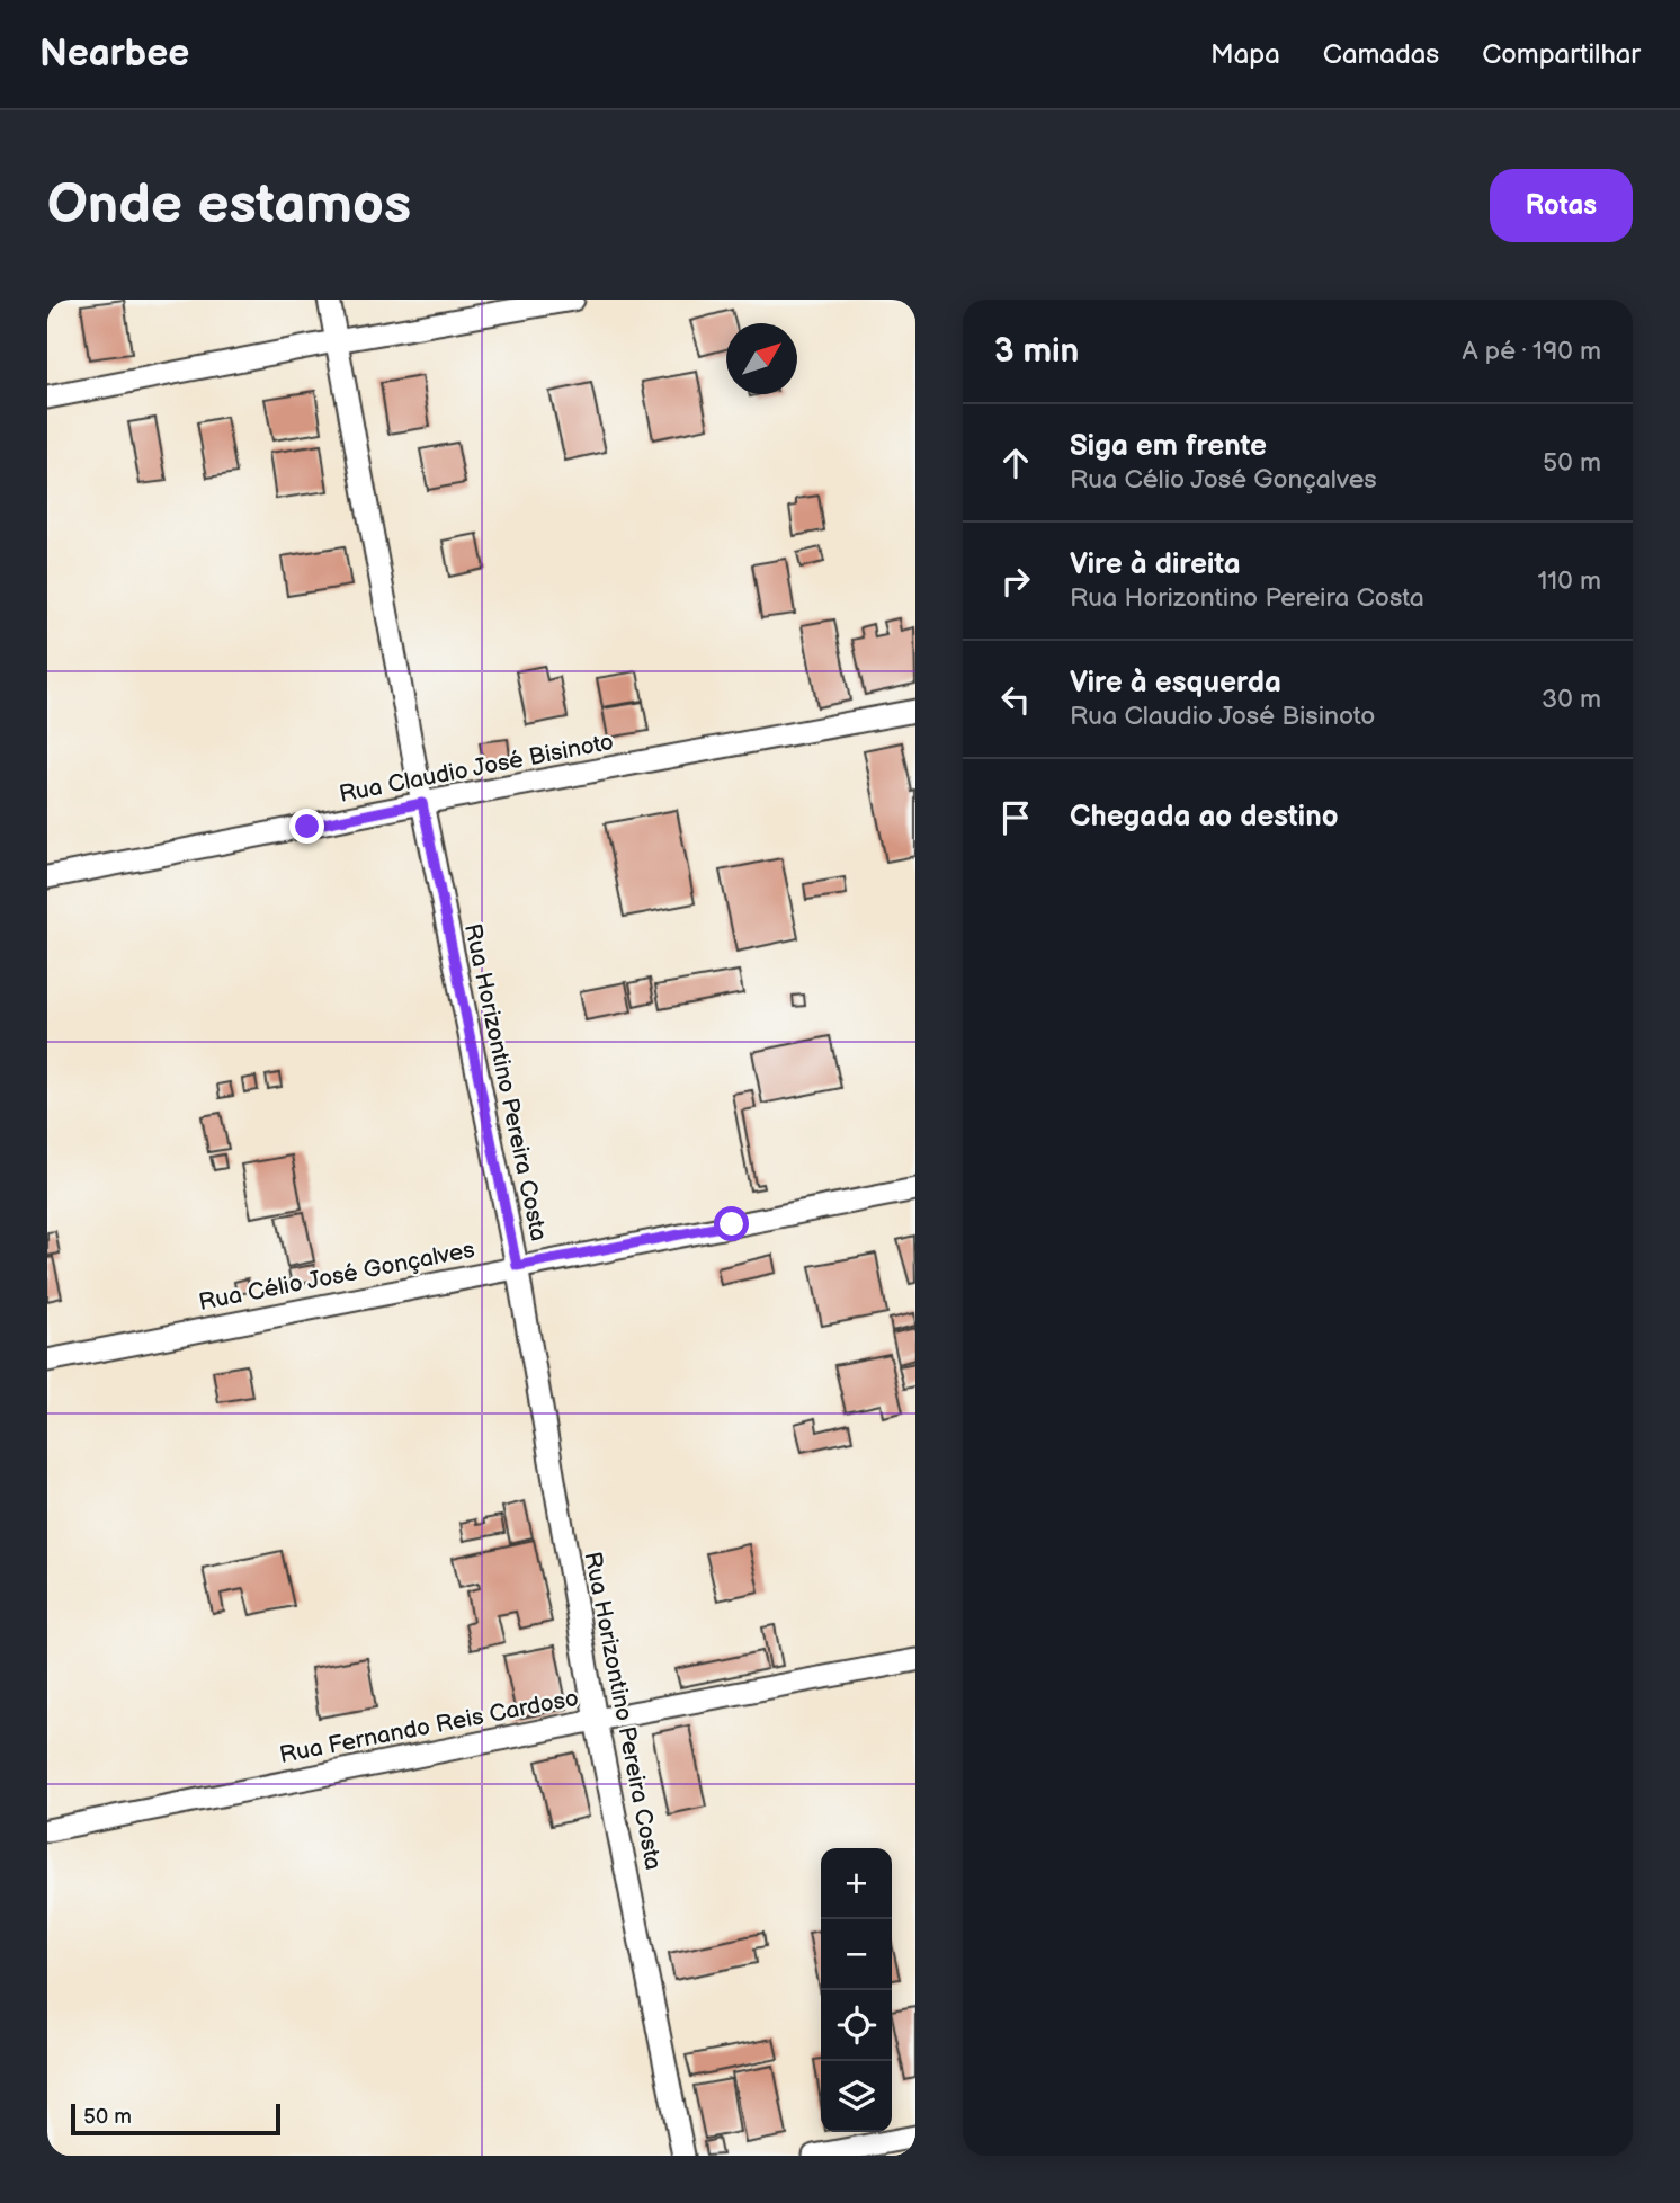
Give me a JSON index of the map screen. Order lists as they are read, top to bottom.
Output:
{
  "streets": {
    "street": [
      "Rua Claudio José Bisinoto",
      "Rua Horizontino Pereira Costa",
      "Rua Célio José Gonçalves",
      "Rua Fernando Reis Cardoso"
    ]
  },
  "crossings": [
    ["Rua Claudio José Bisinoto", "Rua Horizontino Pereira Costa"],
    ["Rua Horizontino Pereira Costa", "Rua Célio José Gonçalves"],
    ["Rua Horizontino Pereira Costa", "Rua Fernando Reis Cardoso"]
  ],
  "scale_bar": "50 m",
  "north": "top right",
  "page": {
    "header": "Nearbee",
    "nav": ["Mapa", "Camadas", "Compartilhar"],
    "buttons": "Rotas",
    "title": "Onde estamos",
    "heading": ["3 min", "A pé · 190 m"],
    "list": [
      ["Siga em frente", "Rua Célio José Gonçalves", "50 m"],
      ["Vire à direita", "Rua Horizontino Pereira Costa", "110 m"],
      ["Vire à esquerda", "Rua Claudio José Bisinoto", "30 m"],
      "Chegada ao destino"
    ],
    "map_buttons": ["+", "−"],
    "scale": "50 m"
  }
}
